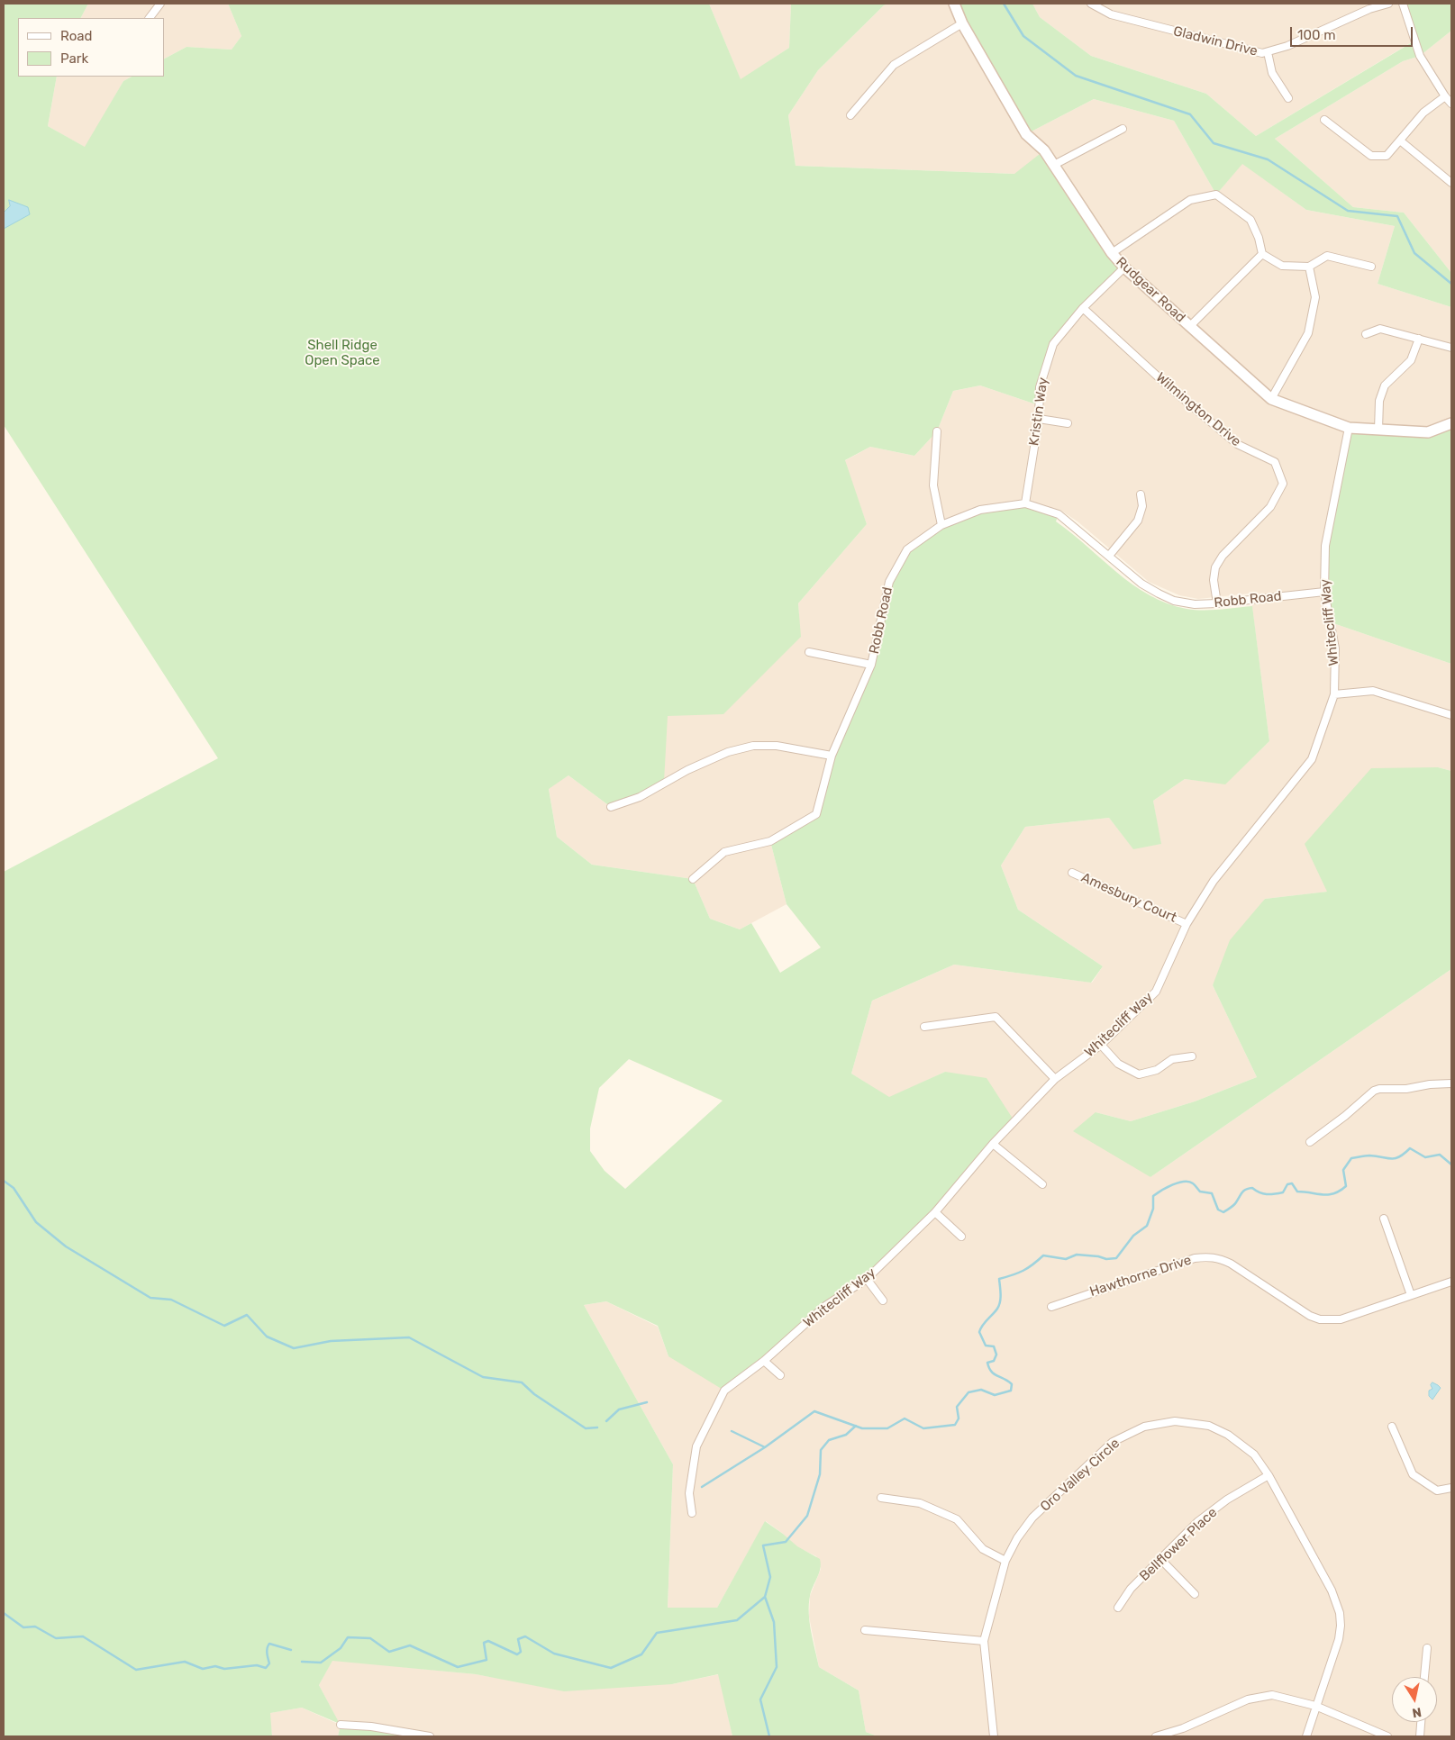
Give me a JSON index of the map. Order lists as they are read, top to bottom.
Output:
{
  "streets": {
    "street": [
      "Gladwin Drive",
      "Rudgear Road",
      "Wilmington Drive",
      "Kristin Way",
      "Robb Road",
      "Whitecliff Way",
      "Amesbury Court",
      "Hawthorne Drive",
      "Oro Valley Circle",
      "Bellflower Place"
    ]
  },
  "crossings": [
    ["Rudgear Road", "Kristin Way"],
    ["Rudgear Road", "Whitecliff Way"],
    ["Wilmington Drive", "Kristin Way"],
    ["Wilmington Drive", "Robb Road"],
    ["Kristin Way", "Robb Road"],
    ["Robb Road", "Whitecliff Way"],
    ["Whitecliff Way", "Amesbury Court"],
    ["Oro Valley Circle", "Bellflower Place"]
  ],
  "parks": ["Shell Ridge Open Space"],
  "legend": ["Road", "Park"],
  "scale_bar": "100 m",
  "north": "bottom"
}
